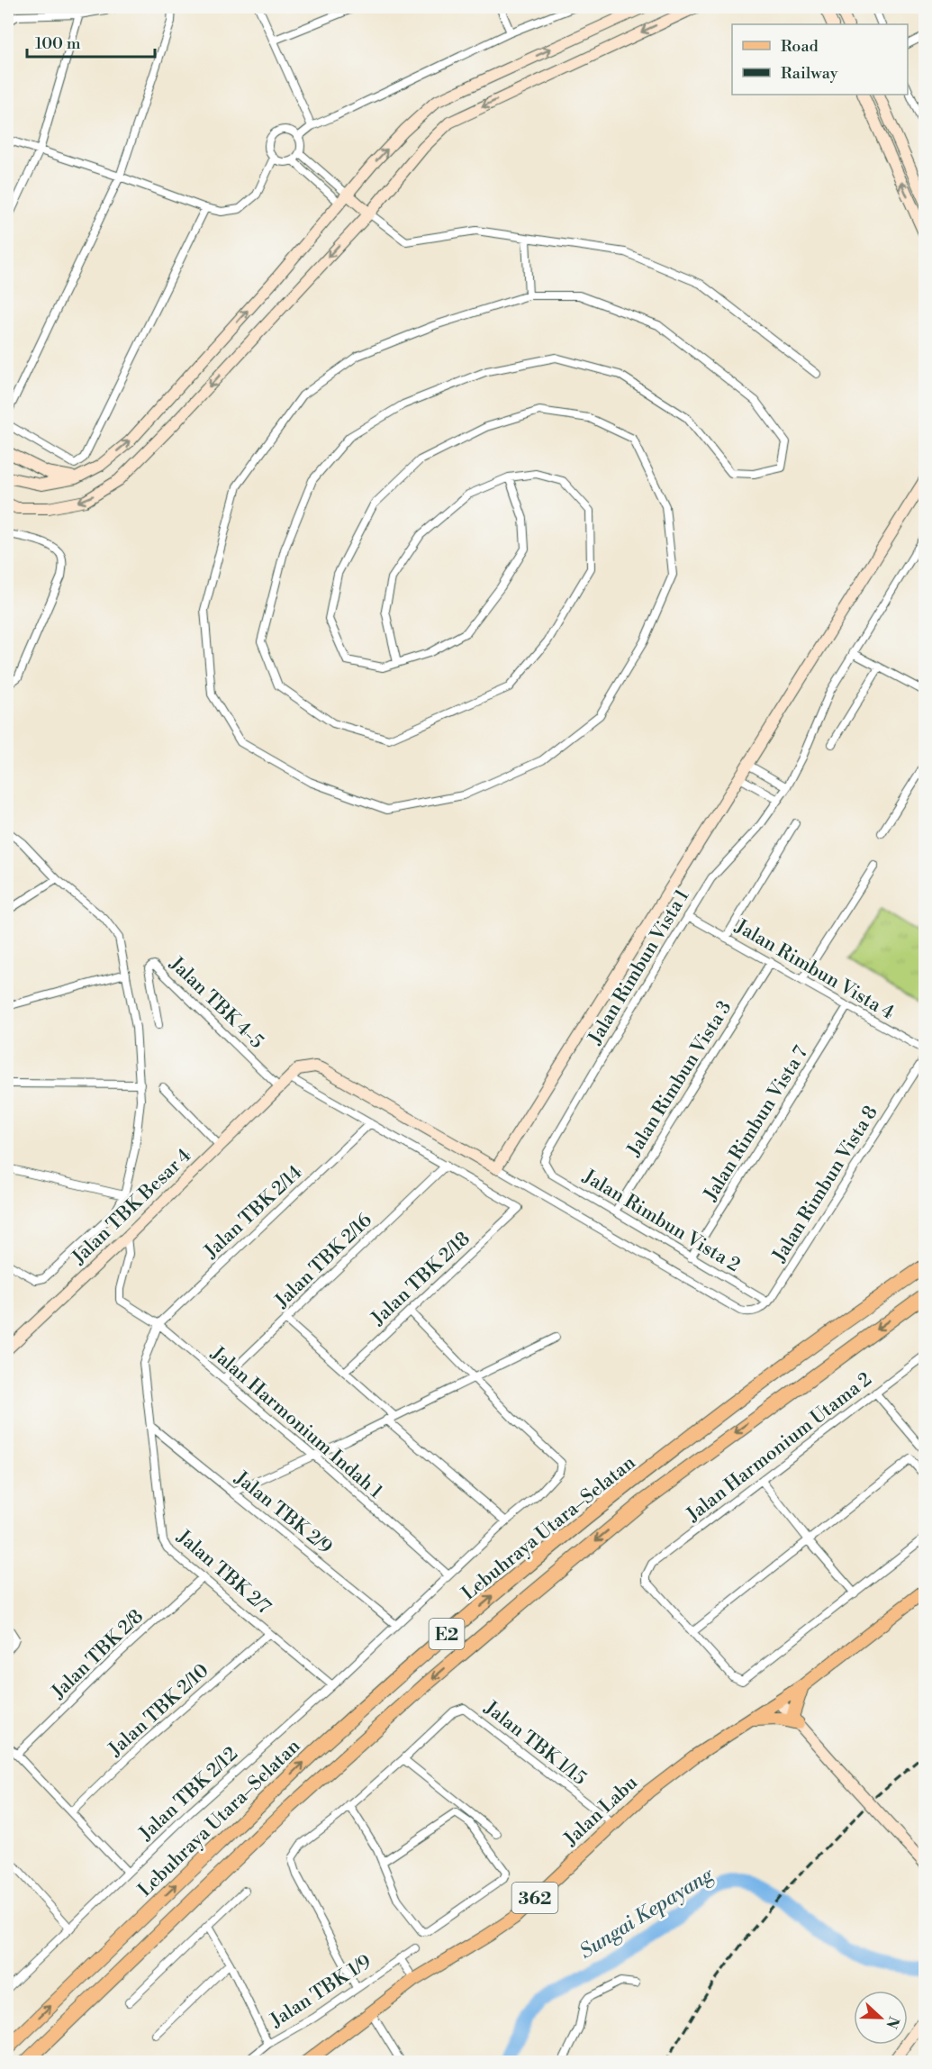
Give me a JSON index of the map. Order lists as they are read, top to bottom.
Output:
{
  "streets": {
    "highway": ["Lebuhraya Utara–Selatan", "E2"],
    "main road": ["Jalan Labu", "362"],
    "street": [
      "Jalan Rimbun Vista 1",
      "Jalan Rimbun Vista 4",
      "Jalan TBK 4-5",
      "Jalan Rimbun Vista 3",
      "Jalan Rimbun Vista 7",
      "Jalan Rimbun Vista 8",
      "Jalan TBK Besar 4",
      "Jalan TBK 2/14",
      "Jalan Rimbun Vista 2",
      "Jalan TBK 2/16",
      "Jalan TBK 2/18",
      "Jalan Harmonium Indah 1",
      "Jalan Harmonium Utama 2",
      "Jalan TBK 2/9",
      "Jalan TBK 2/7",
      "Jalan TBK 2/8",
      "Jalan TBK 2/10",
      "Jalan TBK 1/15",
      "Jalan TBK 2/12",
      "Jalan TBK 1/9"
    ]
  },
  "crossings": [
    ["Jalan Rimbun Vista 1", "Jalan Rimbun Vista 4"],
    ["Jalan Rimbun Vista 1", "Jalan Rimbun Vista 2"],
    ["Jalan Rimbun Vista 4", "Jalan Rimbun Vista 3"],
    ["Jalan Rimbun Vista 4", "Jalan Rimbun Vista 7"],
    ["Jalan TBK 4-5", "Jalan TBK Besar 4"],
    ["Jalan Rimbun Vista 3", "Jalan Rimbun Vista 2"],
    ["Jalan Rimbun Vista 7", "Jalan Rimbun Vista 2"],
    ["Jalan Rimbun Vista 8", "Jalan Rimbun Vista 2"],
    ["Jalan TBK Besar 4", "Jalan Harmonium Indah 1"],
    ["Jalan TBK 2/14", "Jalan Harmonium Indah 1"],
    ["Jalan TBK 2/14", "Jalan TBK 2/7"],
    ["Jalan TBK 2/16", "Jalan TBK 2/18"],
    ["Jalan TBK 2/16", "Jalan Harmonium Indah 1"],
    ["Jalan Harmonium Indah 1", "Jalan TBK 2/7"],
    ["Jalan Harmonium Indah 1", "Jalan TBK 2/12"],
    ["Jalan TBK 2/9", "Jalan TBK 2/7"],
    ["Jalan TBK 2/9", "Jalan TBK 2/12"],
    ["Jalan TBK 2/7", "Jalan TBK 2/8"],
    ["Jalan TBK 2/7", "Jalan TBK 2/10"],
    ["Jalan TBK 2/7", "Jalan TBK 2/12"],
    ["Jalan TBK 1/15", "Jalan Labu"]
  ],
  "water": ["Sungai Kepayang"],
  "legend": ["Road", "Railway"],
  "scale_bar": "100 m",
  "north": "right"
}
